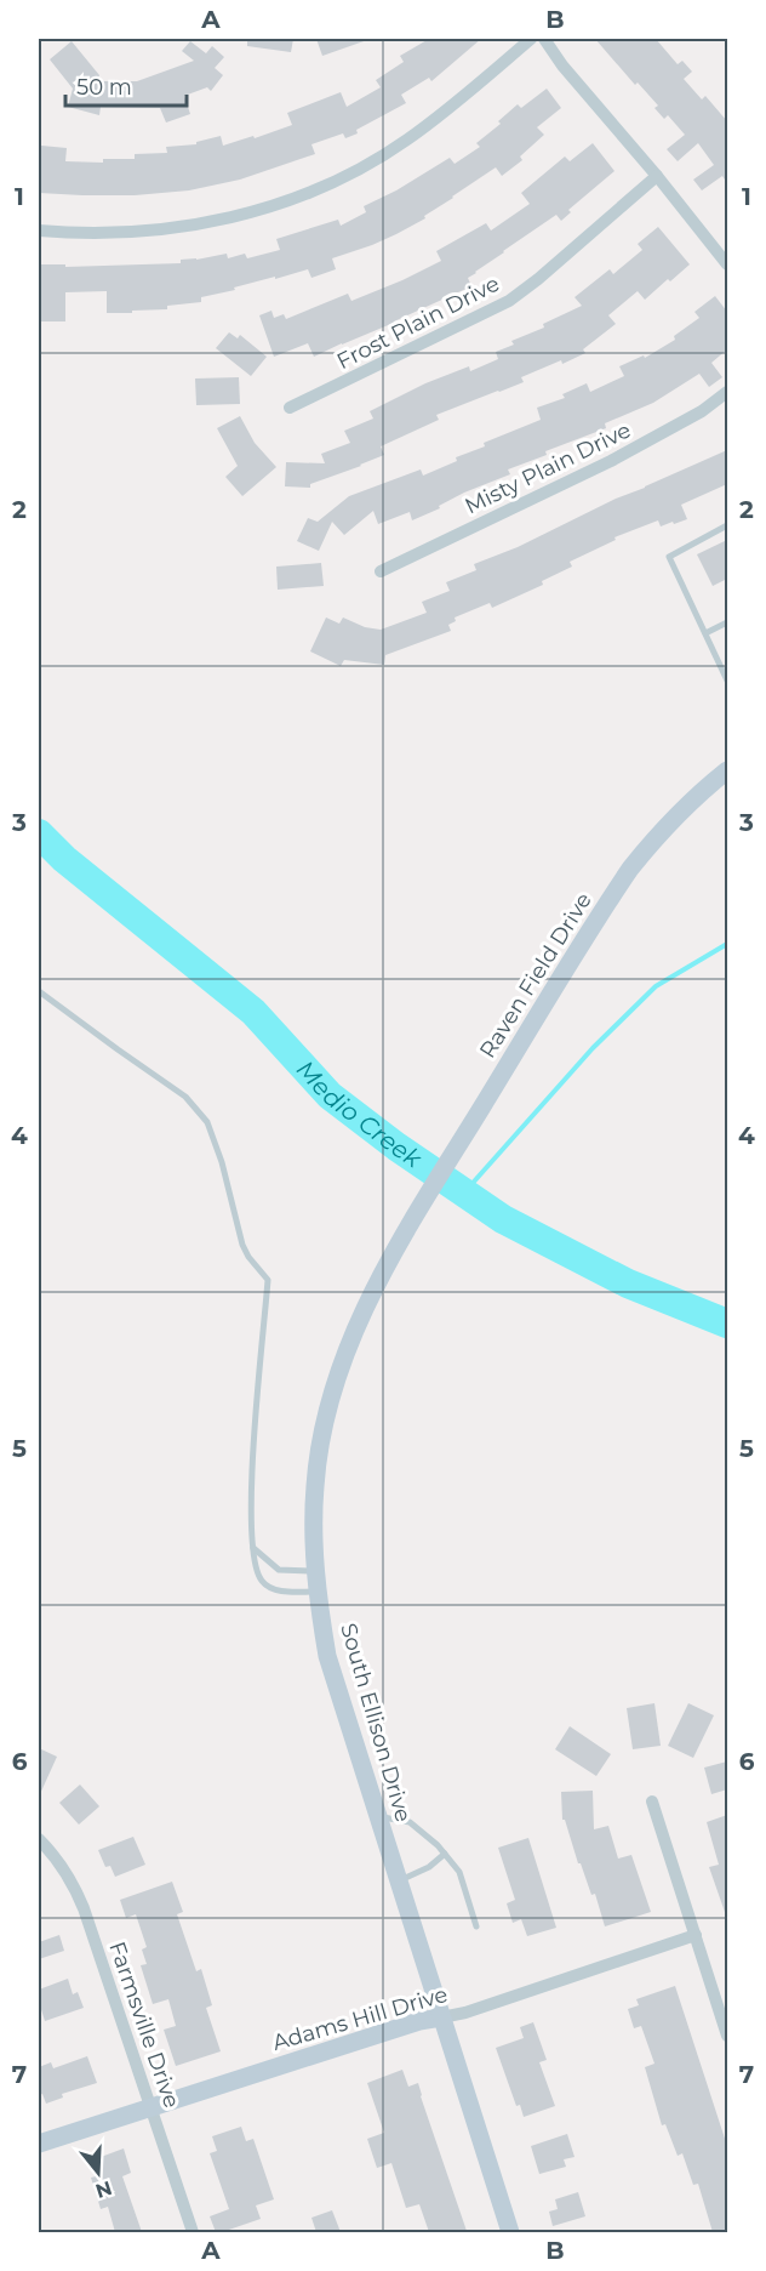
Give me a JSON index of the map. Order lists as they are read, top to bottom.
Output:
{
  "streets": {
    "street": [
      "Frost Plain Drive",
      "Misty Plain Drive",
      "Raven Field Drive",
      "South Ellison Drive",
      "Adams Hill Drive",
      "Farmsville Drive"
    ]
  },
  "crossings": [
    ["Raven Field Drive", "South Ellison Drive"],
    ["South Ellison Drive", "Adams Hill Drive"],
    ["Adams Hill Drive", "Farmsville Drive"]
  ],
  "water": ["Medio Creek"],
  "scale_bar": "50 m",
  "north": "bottom",
  "grid": {
    "columns": ["A", "B"],
    "rows": [
      "1",
      "2",
      "3",
      "4",
      "5",
      "6",
      "7"
    ]
  }
}
